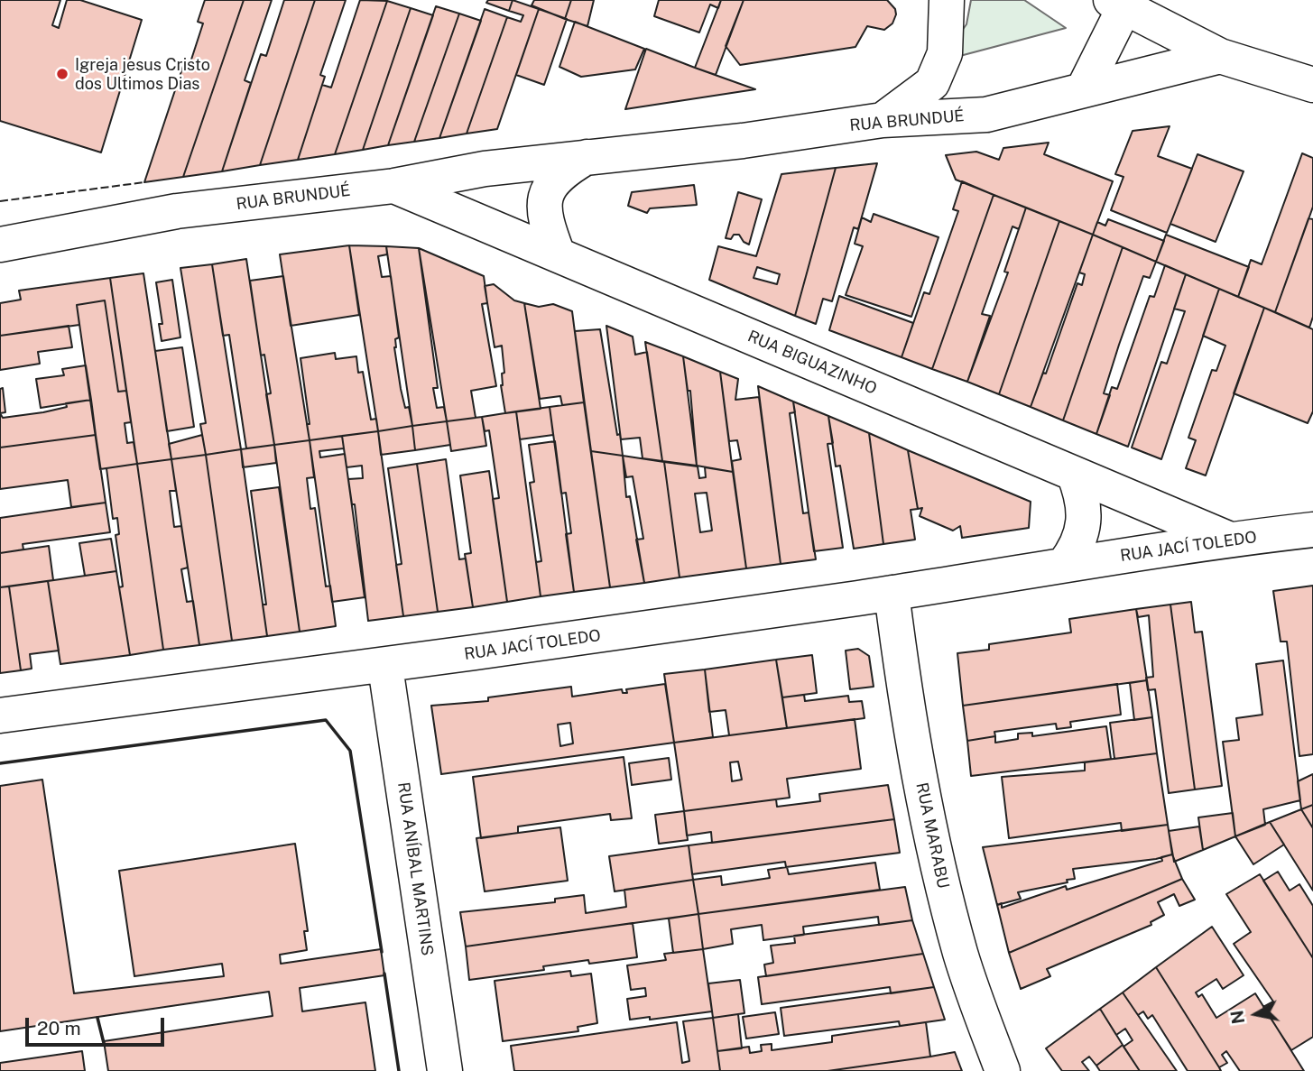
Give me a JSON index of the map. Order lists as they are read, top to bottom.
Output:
{
  "streets": {
    "street": [
      "RUA BRUNDUÉ",
      "RUA BIGUAZINHO",
      "RUA JACÍ TOLEDO",
      "RUA MARABU",
      "RUA ANÍBAL MARTINS"
    ]
  },
  "crossings": [
    ["RUA BRUNDUÉ", "RUA BIGUAZINHO"],
    ["RUA BIGUAZINHO", "RUA JACÍ TOLEDO"],
    ["RUA JACÍ TOLEDO", "RUA MARABU"],
    ["RUA JACÍ TOLEDO", "RUA ANÍBAL MARTINS"]
  ],
  "places": ["Igreja jesus Cristo dos Ultimos Dias"],
  "scale_bar": "20 m",
  "north": "left"
}
